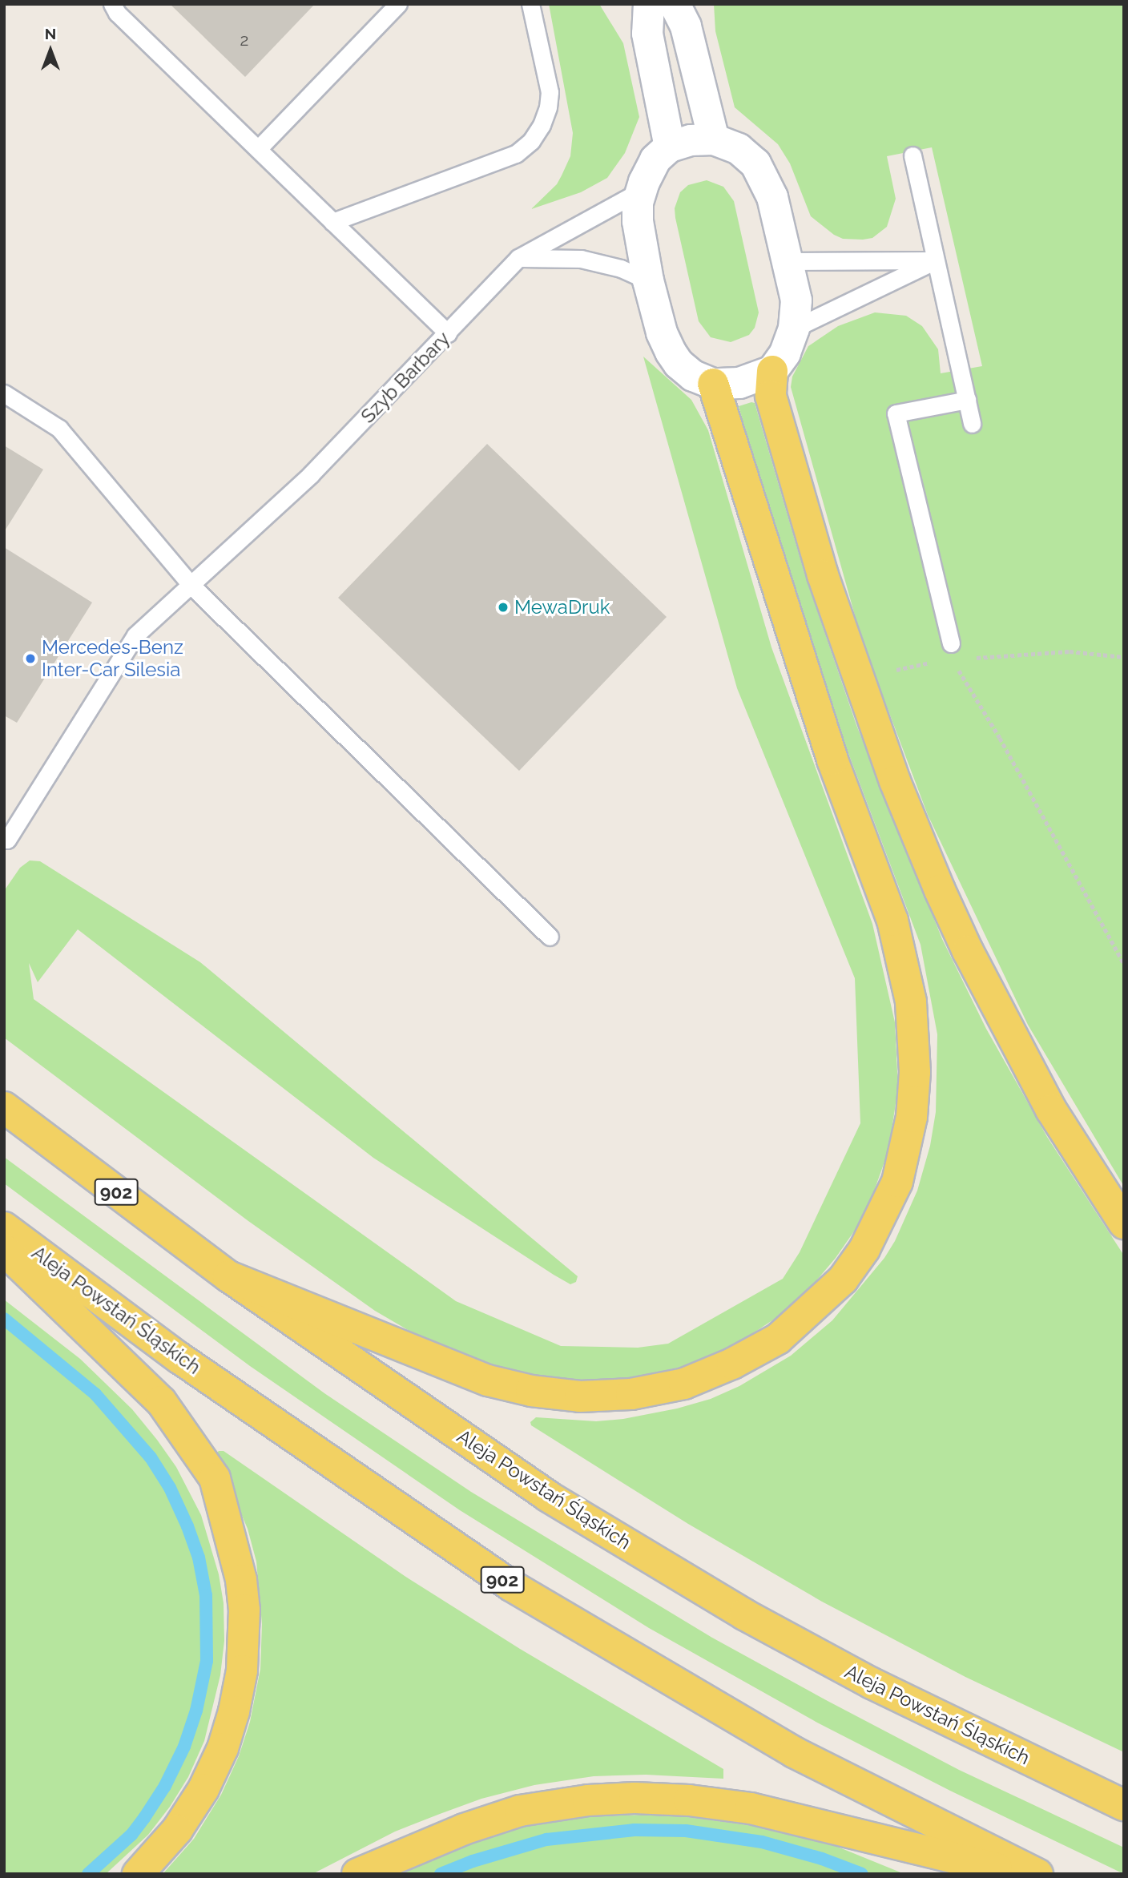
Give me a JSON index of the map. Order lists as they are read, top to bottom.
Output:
{
  "streets": {
    "main road": ["902", "Aleja Powstań Śląskich"],
    "lane": ["Szyb Barbary"]
  },
  "places": ["MewaDruk", "Mercedes-Benz Inter-Car Silesia"],
  "house_numbers": ["2"],
  "north": "top"
}
